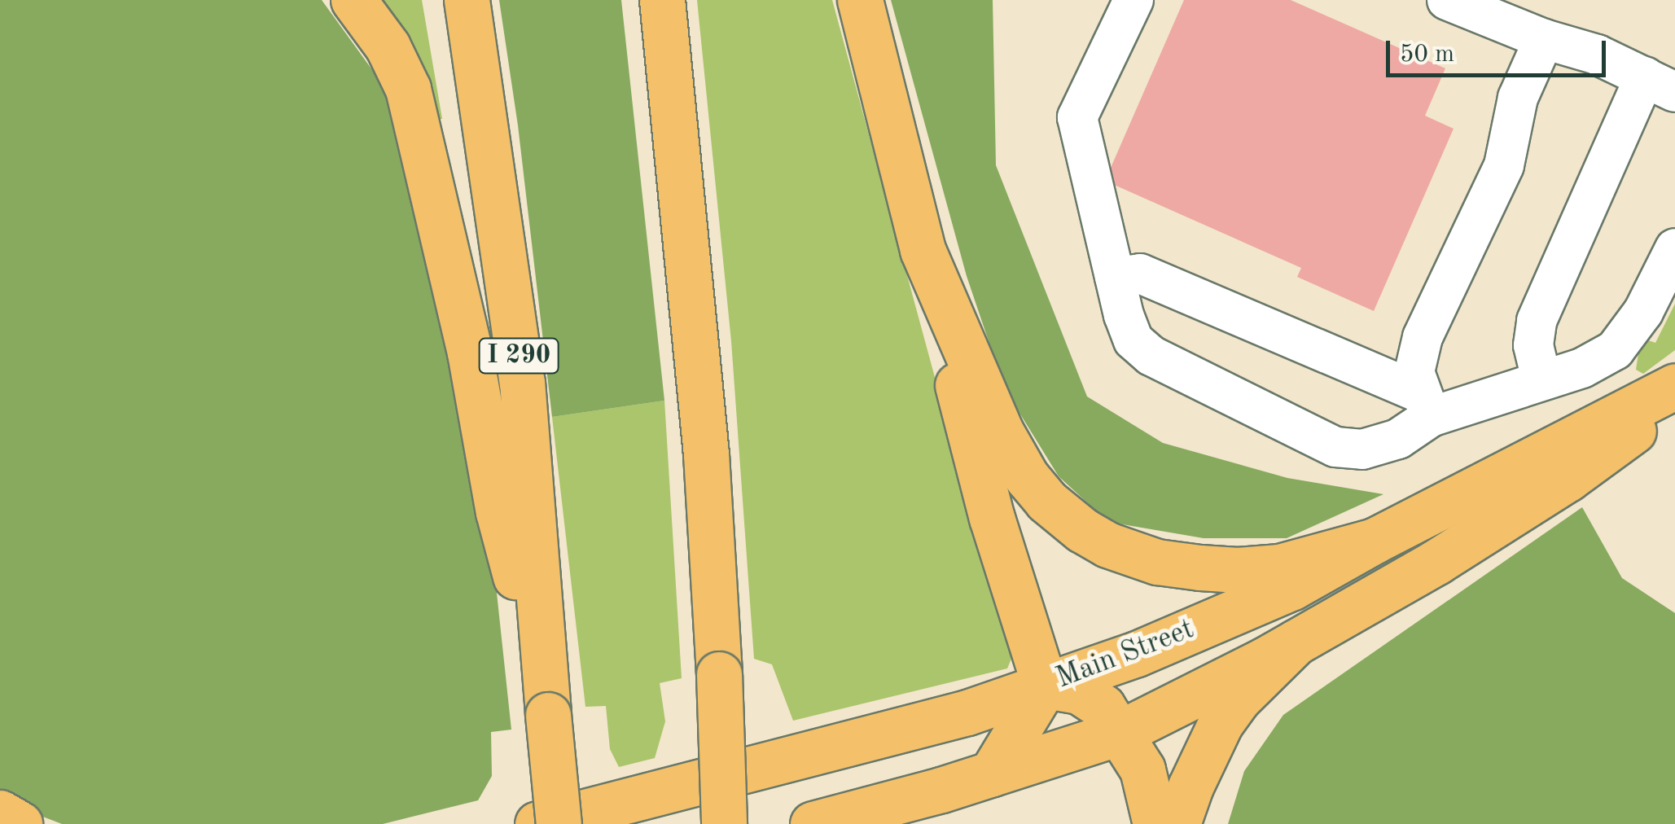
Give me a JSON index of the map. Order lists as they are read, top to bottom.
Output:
{
  "streets": {
    "main road": ["I 290", "Main Street"]
  },
  "scale_bar": "50 m"
}
